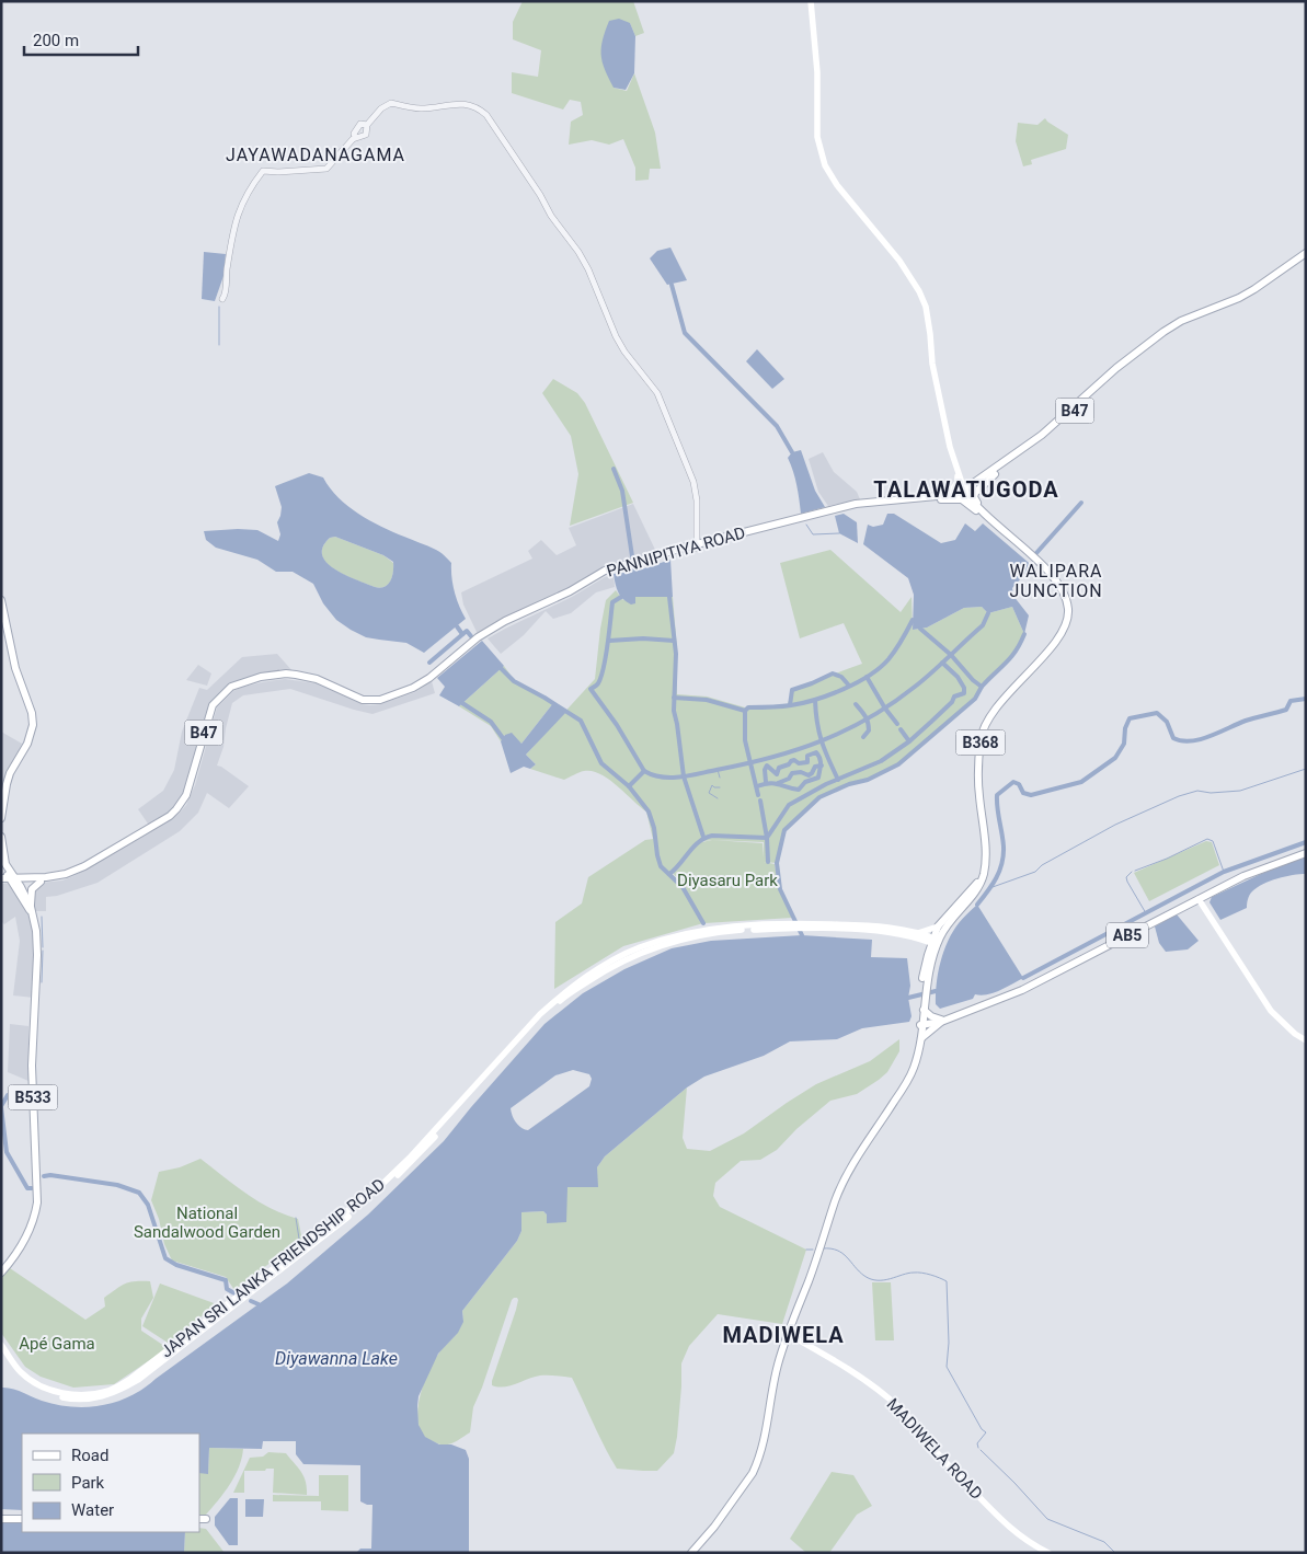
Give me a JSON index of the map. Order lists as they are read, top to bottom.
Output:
{
  "streets": {
    "main road": [
      "B47",
      "PANNIPITIYA ROAD",
      "B368",
      "AB5",
      "B533",
      "JAPAN SRI LANKA FRIENDSHIP ROAD",
      "MADIWELA ROAD"
    ]
  },
  "crossings": [
    ["B47", "PANNIPITIYA ROAD"],
    ["B47", "B533"],
    ["PANNIPITIYA ROAD", "B368"],
    ["PANNIPITIYA ROAD", "B533"],
    ["B368", "AB5"],
    ["B368", "JAPAN SRI LANKA FRIENDSHIP ROAD"],
    ["B368", "MADIWELA ROAD"]
  ],
  "districts": [
    "JAYAWADANAGAMA",
    "TALAWATUGODA",
    "WALIPARA JUNCTION",
    "MADIWELA"
  ],
  "water": ["Diyawanna Lake"],
  "parks": ["Diyasaru Park", "National Sandalwood Garden", "Apé Gama"],
  "legend": ["Road", "Park", "Water"],
  "scale_bar": "200 m"
}
